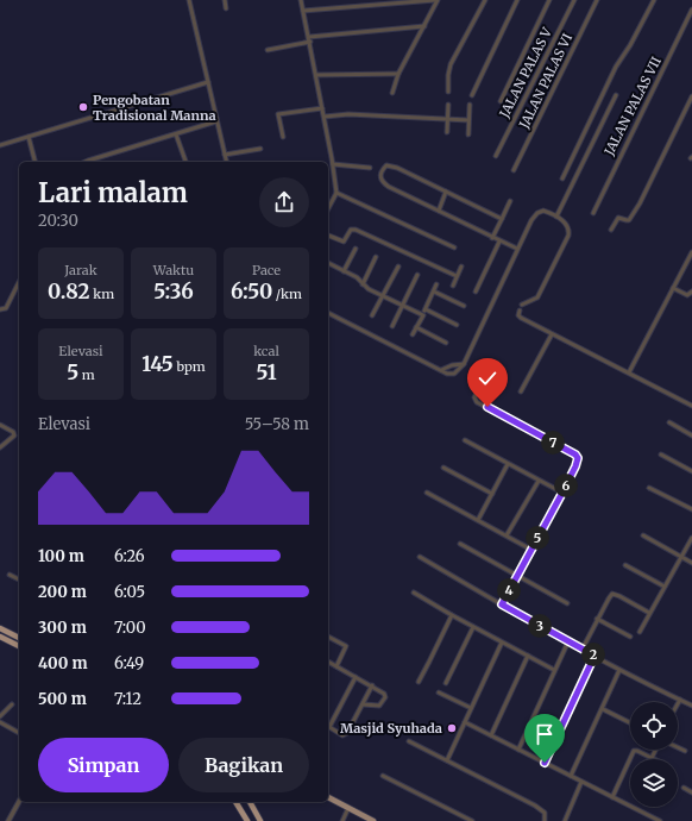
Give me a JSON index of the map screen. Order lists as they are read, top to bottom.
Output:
{
  "streets": {
    "street": ["JALAN PALAS V", "JALAN PALAS VI", "JALAN PALAS VII"]
  },
  "places": ["Pengobatan Tradisional Manna", "Masjid Syuhada"],
  "page": {
    "heading": ["Lari malam", "20:30"],
    "stats": [
      ["Jarak", "0.82 km"],
      ["Waktu", "5:36"],
      ["Pace", "6:50 /km"],
      ["Elevasi", "5 m"],
      ["145 bpm"],
      ["kcal", "51"]
    ],
    "chart": ["Elevasi", "55–58 m"],
    "pins": [
      "7",
      "6",
      "5",
      "4",
      "3",
      "2"
    ],
    "list": [
      {
        "name": "100 m",
        "note": "6:26"
      },
      {
        "name": "200 m",
        "note": "6:05"
      },
      {
        "name": "300 m",
        "note": "7:00"
      },
      {
        "name": "400 m",
        "note": "6:49"
      },
      {
        "name": "500 m",
        "note": "7:12"
      }
    ],
    "buttons": ["Simpan", "Bagikan"]
  }
}
